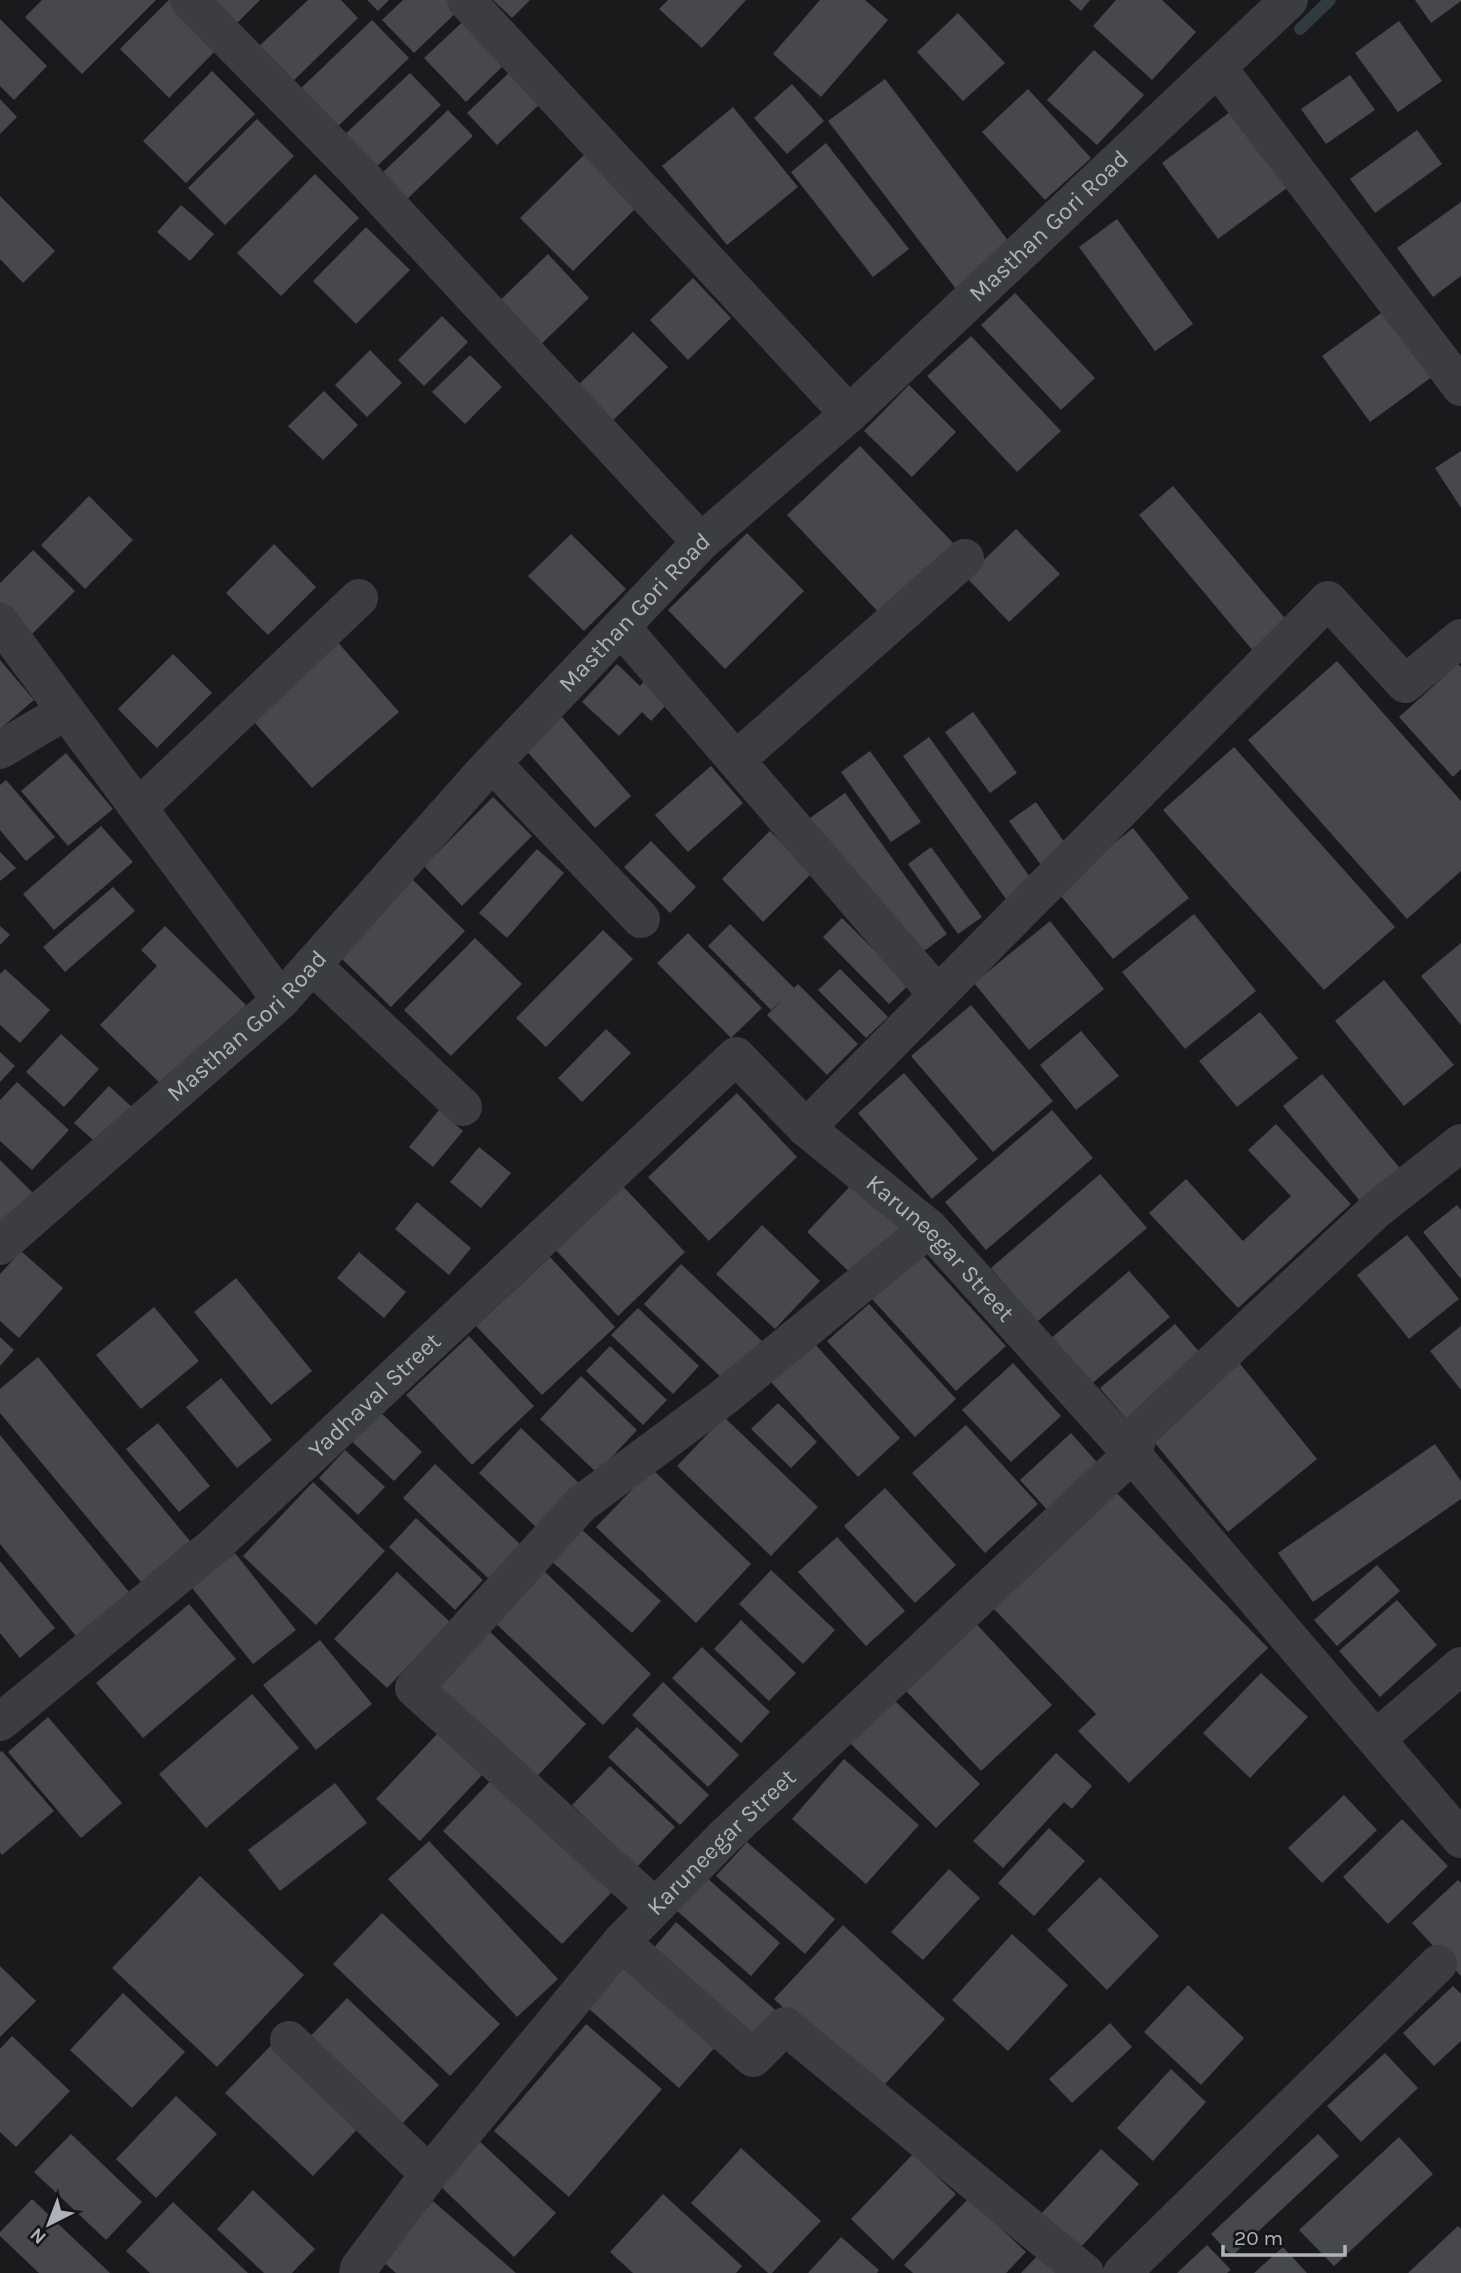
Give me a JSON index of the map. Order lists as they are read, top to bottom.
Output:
{
  "streets": {
    "street": ["Masthan Gori Road", "Karuneegar Street", "Yadhaval Street"]
  },
  "crossings": [
    ["Karuneegar Street", "Yadhaval Street"]
  ],
  "scale_bar": "20 m",
  "north": "bottom left"
}
